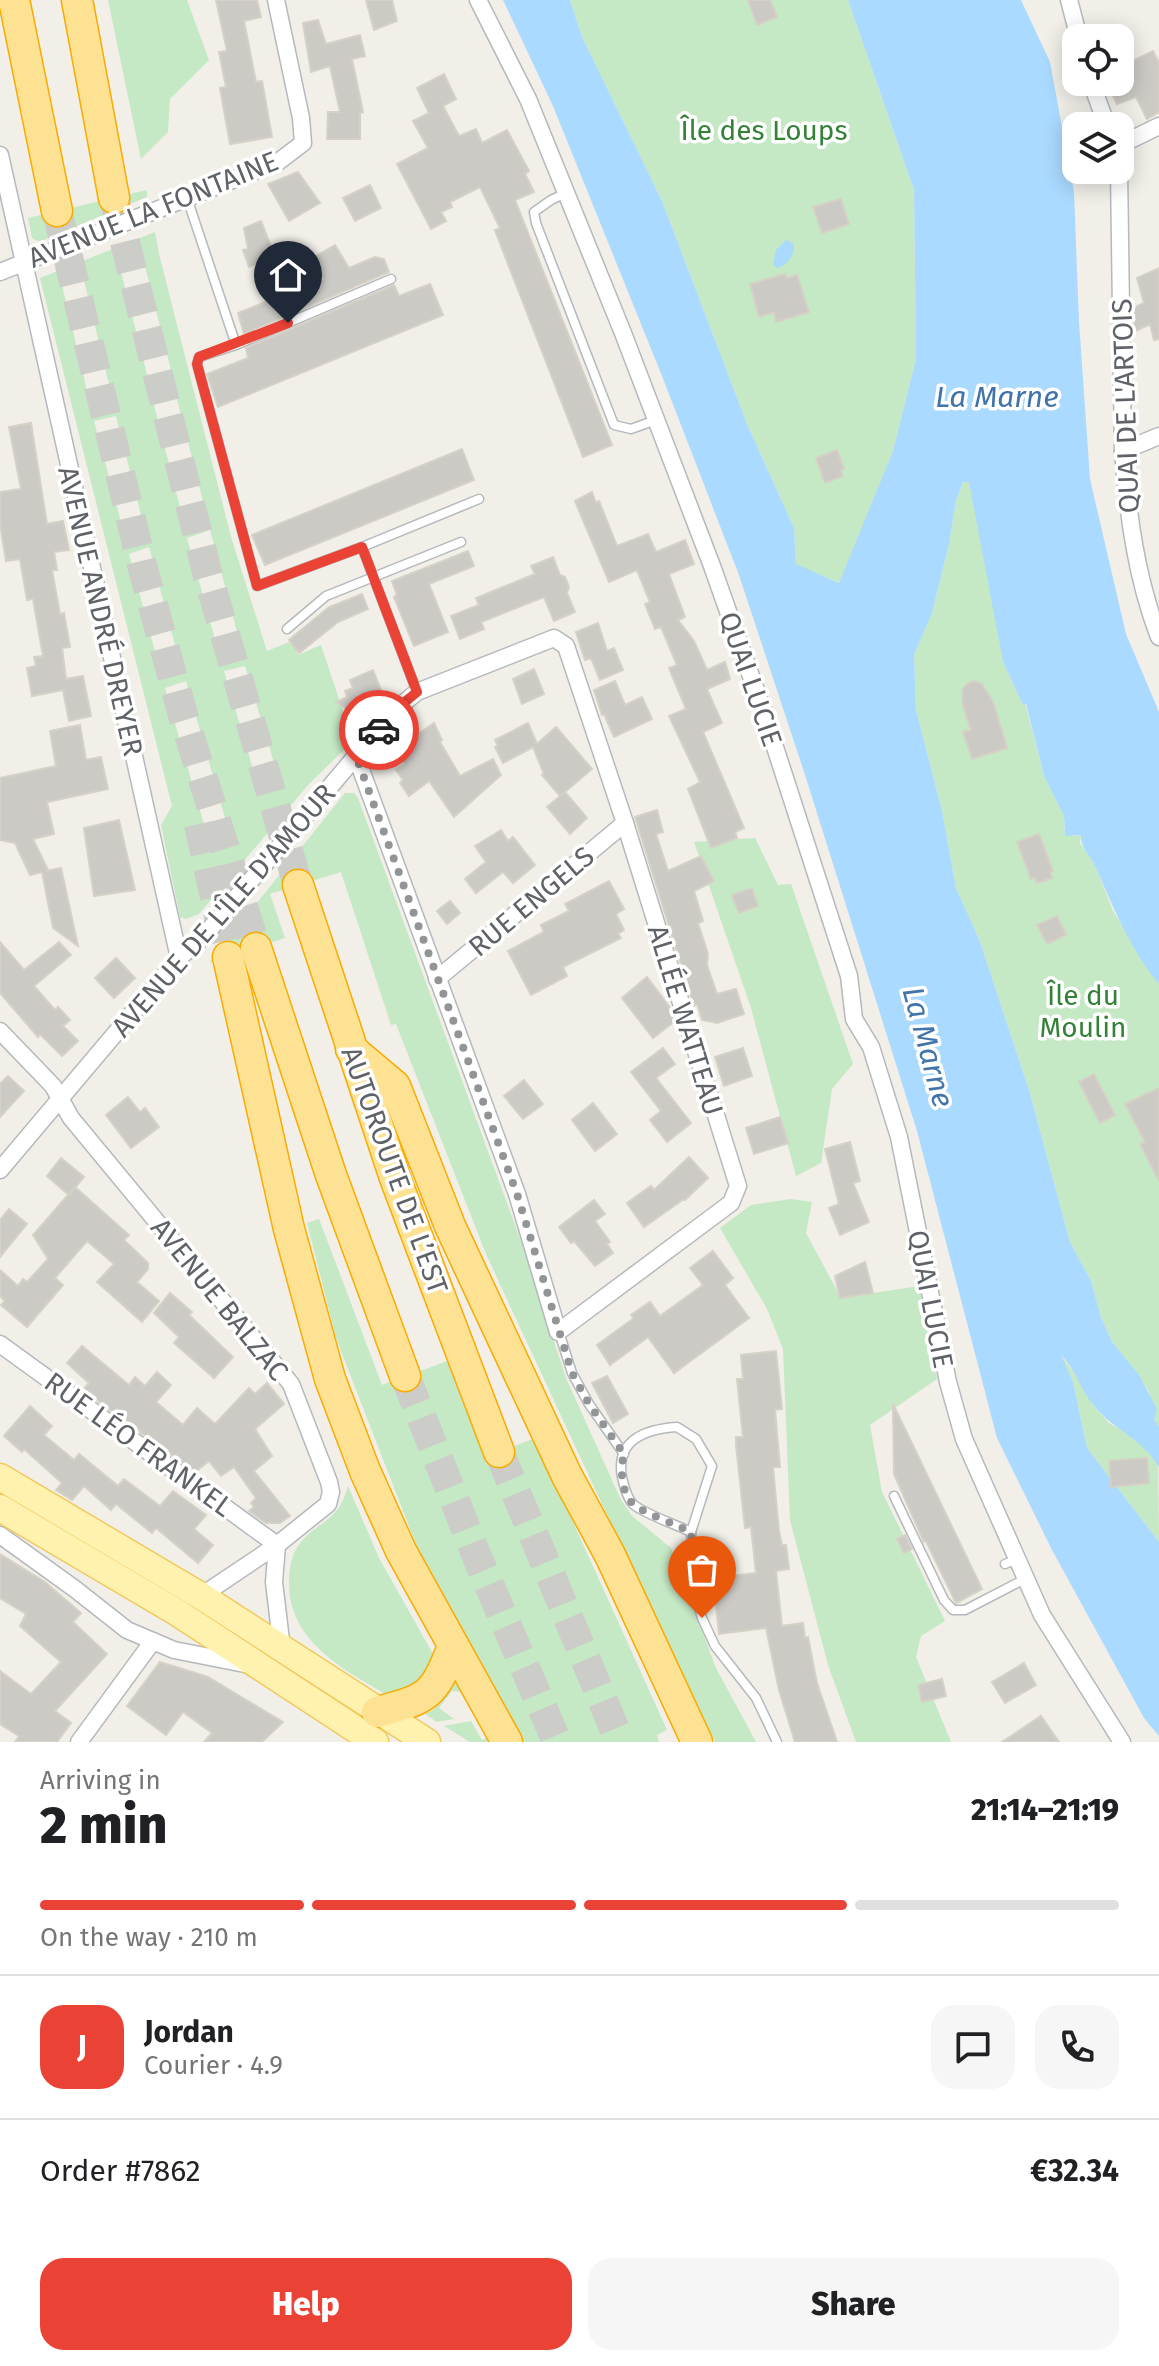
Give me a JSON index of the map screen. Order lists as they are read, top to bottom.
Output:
{
  "streets": {
    "highway": ["AUTOROUTE DE L’EST"],
    "street": [
      "AVENUE LA FONTAINE",
      "QUAI DE L'ARTOIS",
      "AVENUE ANDRÉ DREYER",
      "QUAI LUCIE",
      "RUE ENGELS",
      "AVENUE DE L'ÎLE D'AMOUR",
      "ALLÉE WATTEAU",
      "AVENUE BALZAC",
      "RUE LÉO FRANKEL"
    ]
  },
  "crossings": [
    ["AVENUE LA FONTAINE", "AVENUE ANDRÉ DREYER"],
    ["AVENUE ANDRÉ DREYER", "AVENUE DE L'ÎLE D'AMOUR"],
    ["RUE ENGELS", "ALLÉE WATTEAU"],
    ["AVENUE DE L'ÎLE D'AMOUR", "ALLÉE WATTEAU"],
    ["AVENUE DE L'ÎLE D'AMOUR", "AVENUE BALZAC"],
    ["AVENUE BALZAC", "RUE LÉO FRANKEL"]
  ],
  "water": ["La Marne"],
  "parks": ["Île des Loups", "Île du Moulin"],
  "page": {
    "heading": ["2 min", "Arriving in", "21:14–21:19"],
    "panel": [
      "Jordan",
      "Courier · 4.9",
      "Order #7862",
      "€32.34"
    ],
    "bar": "On the way · 210 m",
    "round": "J",
    "buttons": ["Help", "Share"]
  }
}
